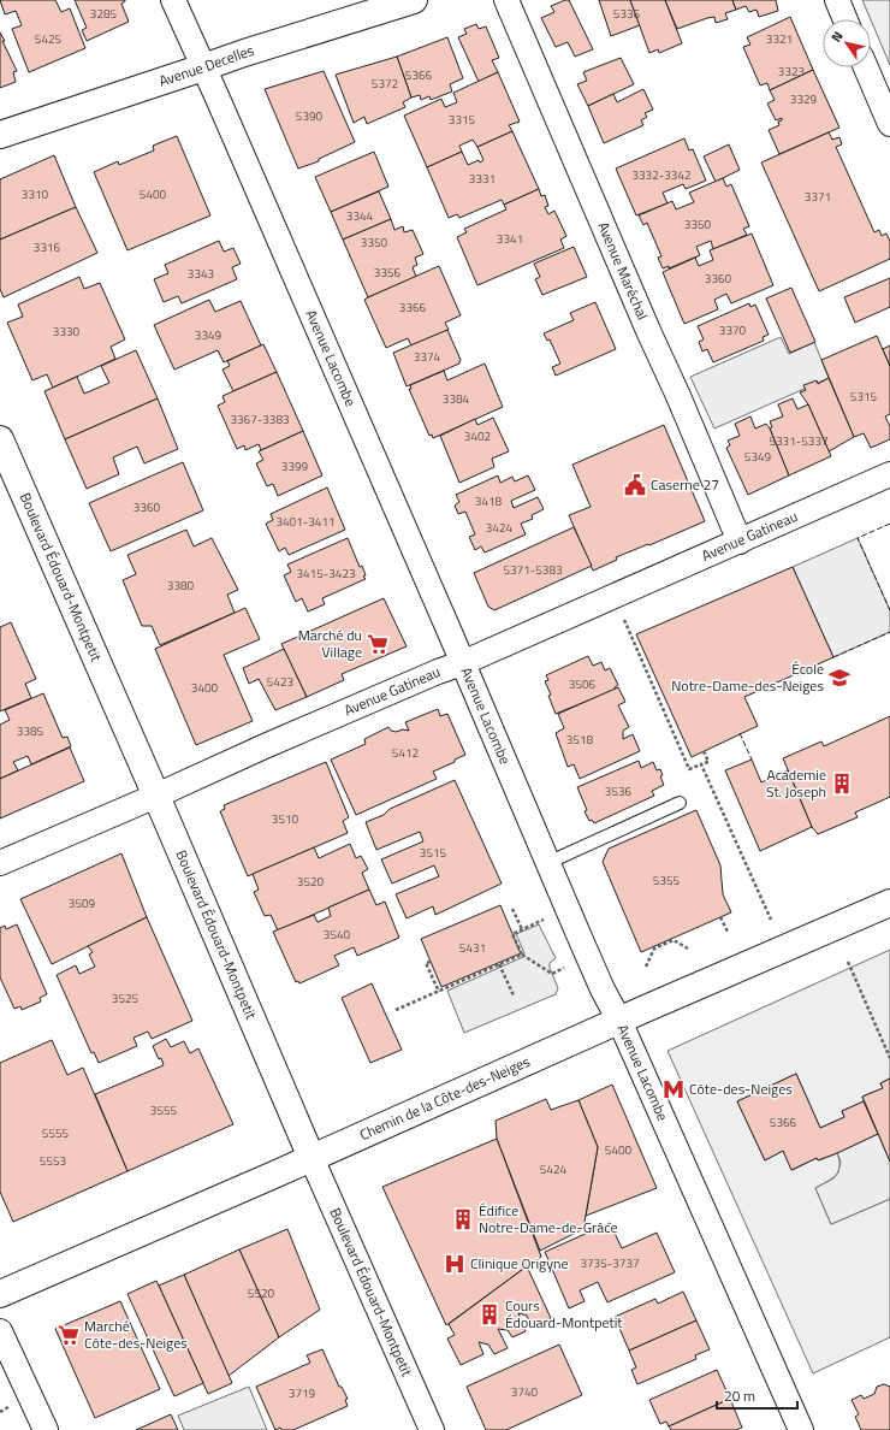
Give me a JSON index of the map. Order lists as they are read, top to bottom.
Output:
{
  "streets": {
    "street": [
      "Avenue Decelles",
      "Avenue Maréchal",
      "Avenue Lacombe",
      "Avenue Gatineau",
      "Boulevard Édouard-Montpetit",
      "Chemin de la Côte-des-Neiges"
    ]
  },
  "crossings": [
    ["Avenue Decelles", "Avenue Lacombe"],
    ["Avenue Maréchal", "Avenue Gatineau"],
    ["Avenue Lacombe", "Avenue Gatineau"],
    ["Avenue Lacombe", "Chemin de la Côte-des-Neiges"],
    ["Avenue Gatineau", "Boulevard Édouard-Montpetit"],
    ["Boulevard Édouard-Montpetit", "Chemin de la Côte-des-Neiges"]
  ],
  "places": {
    "public building": ["Caserne 27"],
    "supermarket": ["Marché du Village", "Marché Côte-des-Neiges"],
    "school or university": ["École Notre-Dame-des-Neiges"],
    "building": ["Academie St. Joseph", "Édifice Notre-Dame-de-Grâce", "Cours Édouard-Montpetit"],
    "metro station": ["Côte-des-Neiges"],
    "hospital": ["Clinique Origyne"]
  },
  "house_numbers": [
    "3285",
    "5336",
    "5425",
    "3321",
    "3323",
    "5366",
    "5372",
    "3329",
    "5390",
    "3315",
    "3332-3342",
    "3331",
    "3310",
    "5400",
    "3371",
    "3344",
    "3350",
    "3341",
    "3350",
    "3316",
    "3356",
    "3343",
    "3360",
    "3366",
    "3370",
    "3330",
    "3349",
    "3374",
    "5315",
    "3384",
    "3367-3383",
    "3402",
    "5331-5337",
    "5349",
    "3399",
    "3418",
    "3360",
    "3401-3411",
    "3424",
    "5371-5383",
    "3415-3423",
    "3380",
    "5423",
    "3506",
    "3400",
    "3385",
    "3518",
    "5412",
    "3536",
    "3510",
    "3515",
    "5355",
    "3520",
    "3509",
    "3540",
    "5431",
    "3525",
    "3555",
    "5366",
    "5555",
    "5400",
    "5553",
    "5424",
    "3735-3737",
    "5520",
    "3740",
    "3719"
  ],
  "scale_bar": "20 m",
  "north": "top left"
}
